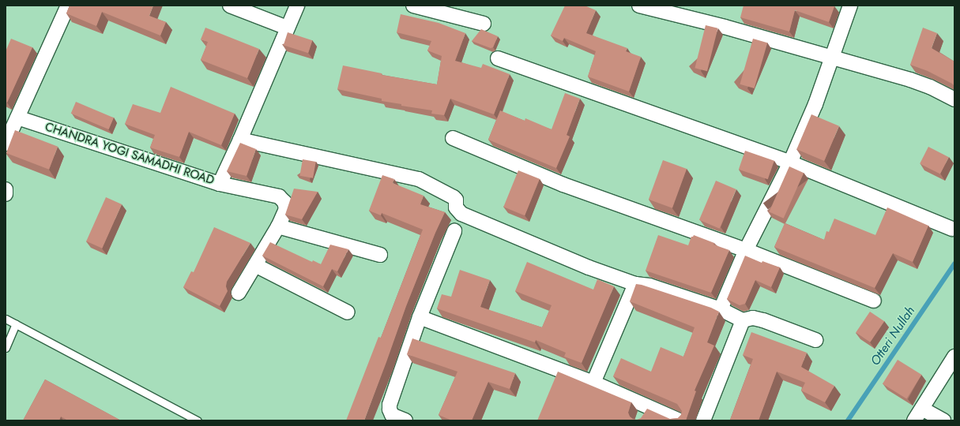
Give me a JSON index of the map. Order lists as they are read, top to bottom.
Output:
{
  "streets": {
    "street": ["CHANDRA YOGI SAMADHI ROAD"]
  },
  "water": ["Otteri Nullah"]
}
